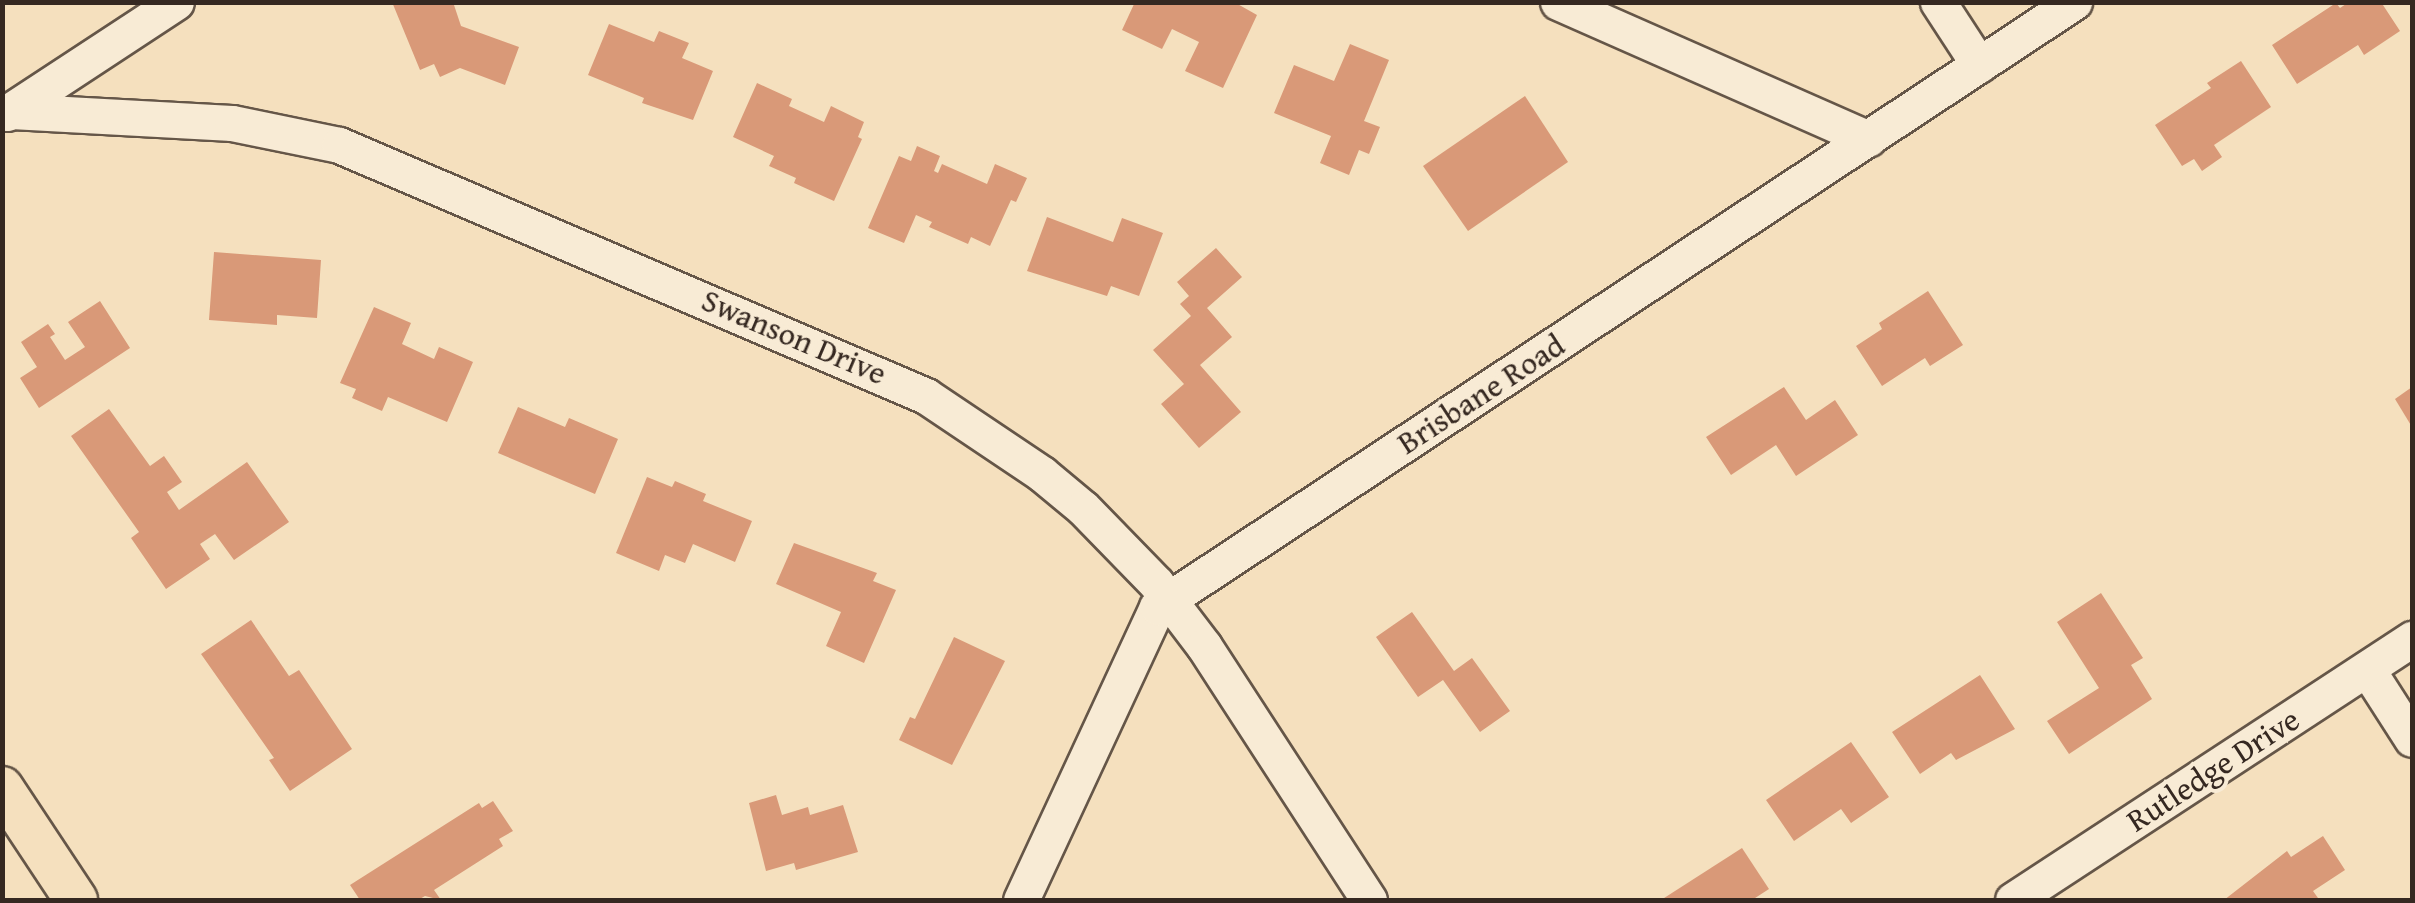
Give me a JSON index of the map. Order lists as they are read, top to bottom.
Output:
{
  "streets": {
    "street": ["Swanson Drive", "Brisbane Road", "Rutledge Drive"]
  },
  "crossings": [
    ["Swanson Drive", "Brisbane Road"]
  ]
}
